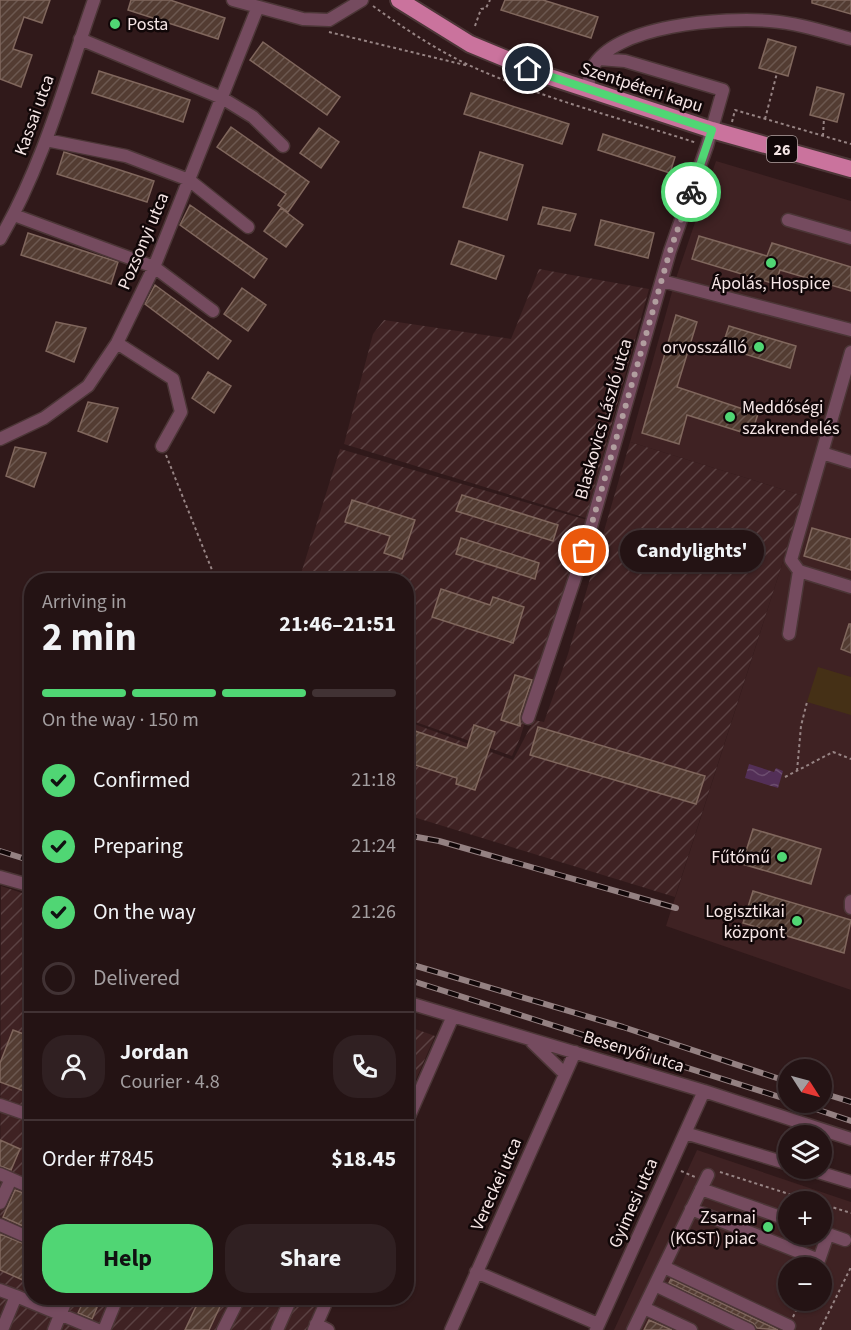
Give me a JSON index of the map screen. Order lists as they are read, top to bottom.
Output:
{
  "streets": {
    "main road": ["Szentpéteri kapu", "26"],
    "street": [
      "Kassai utca",
      "Pozsonyi utca",
      "Blaskovics László utca",
      "Besenyői utca",
      "Vereckei utca",
      "Gyimesi utca"
    ]
  },
  "crossings": [
    ["Szentpéteri kapu", "Blaskovics László utca"],
    ["Besenyői utca", "Vereckei utca"],
    ["Besenyői utca", "Gyimesi utca"]
  ],
  "places": [
    "Posta",
    "Ápolás, Hospice",
    "orvosszálló",
    "Meddőségi szakrendelés",
    "Candylights'",
    "Fűtőmű",
    "Logisztikai központ",
    "Zsarnai (KGST) piac"
  ],
  "north": "bottom right",
  "page": {
    "bubble": "Candylights'",
    "heading": ["2 min", "Arriving in", "21:46–21:51"],
    "panel": [
      "Jordan",
      "Courier · 4.8",
      "Order #7845",
      "$18.45"
    ],
    "bar": "On the way · 150 m",
    "list": [
      ["Confirmed", "21:18"],
      ["Preparing", "21:24"],
      ["On the way", "21:26"],
      "Delivered"
    ],
    "map_buttons": ["+", "−"],
    "buttons": ["Help", "Share"]
  }
}
